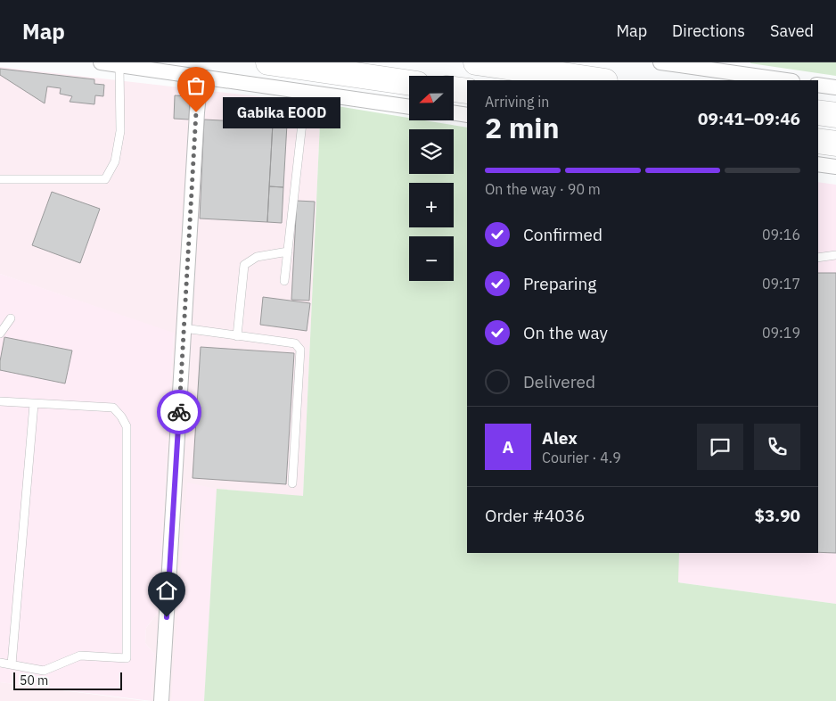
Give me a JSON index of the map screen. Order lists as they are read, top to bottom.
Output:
{
  "places": ["Gabika EOOD"],
  "scale_bar": "50 m",
  "north": "left",
  "page": {
    "header": "Map",
    "nav": ["Map", "Directions", "Saved"],
    "map_buttons": ["+", "−"],
    "heading": ["2 min", "Arriving in", "09:41–09:46"],
    "panel": [
      "Alex",
      "Courier · 4.9",
      "Order #4036",
      "$3.90"
    ],
    "bubble": "Gabika EOOD",
    "bar": "On the way · 90 m",
    "list": [
      ["Confirmed", "09:16"],
      ["Preparing", "09:17"],
      ["On the way", "09:19"],
      "Delivered"
    ],
    "round": "A",
    "scale": "50 m"
  }
}
